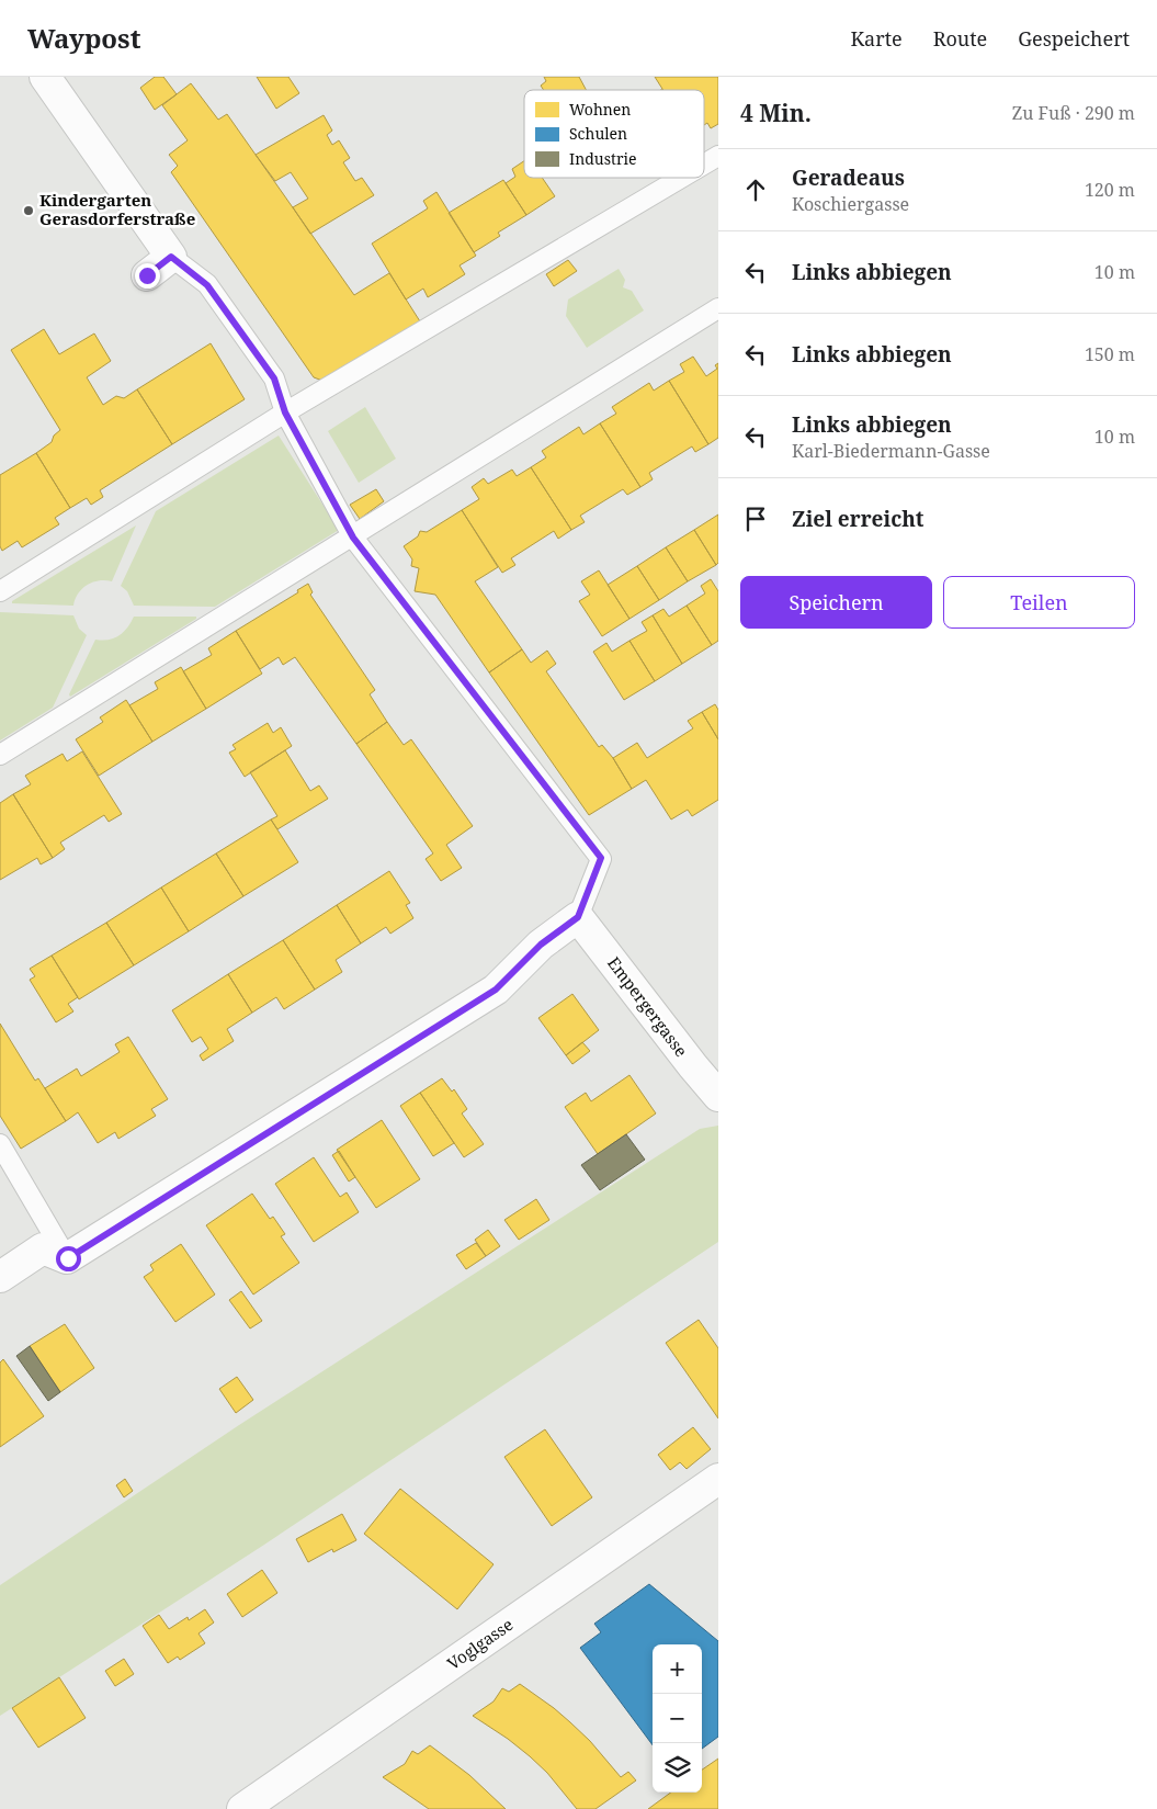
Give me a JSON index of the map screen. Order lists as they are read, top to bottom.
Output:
{
  "streets": {
    "street": ["Empergergasse", "Voglgasse"]
  },
  "places": ["Kindergarten Gerasdorferstraße"],
  "legend": ["Wohnen", "Schulen", "Industrie"],
  "page": {
    "header": "Waypost",
    "nav": ["Karte", "Route", "Gespeichert"],
    "heading": ["4 Min.", "Zu Fuß · 290 m"],
    "list": [
      ["Geradeaus", "Koschiergasse", "120 m"],
      ["Links abbiegen", "10 m"],
      ["Links abbiegen", "150 m"],
      ["Links abbiegen", "Karl-Biedermann-Gasse", "10 m"],
      "Ziel erreicht"
    ],
    "buttons": ["Speichern", "Teilen"],
    "map_buttons": ["+", "−"]
  }
}
